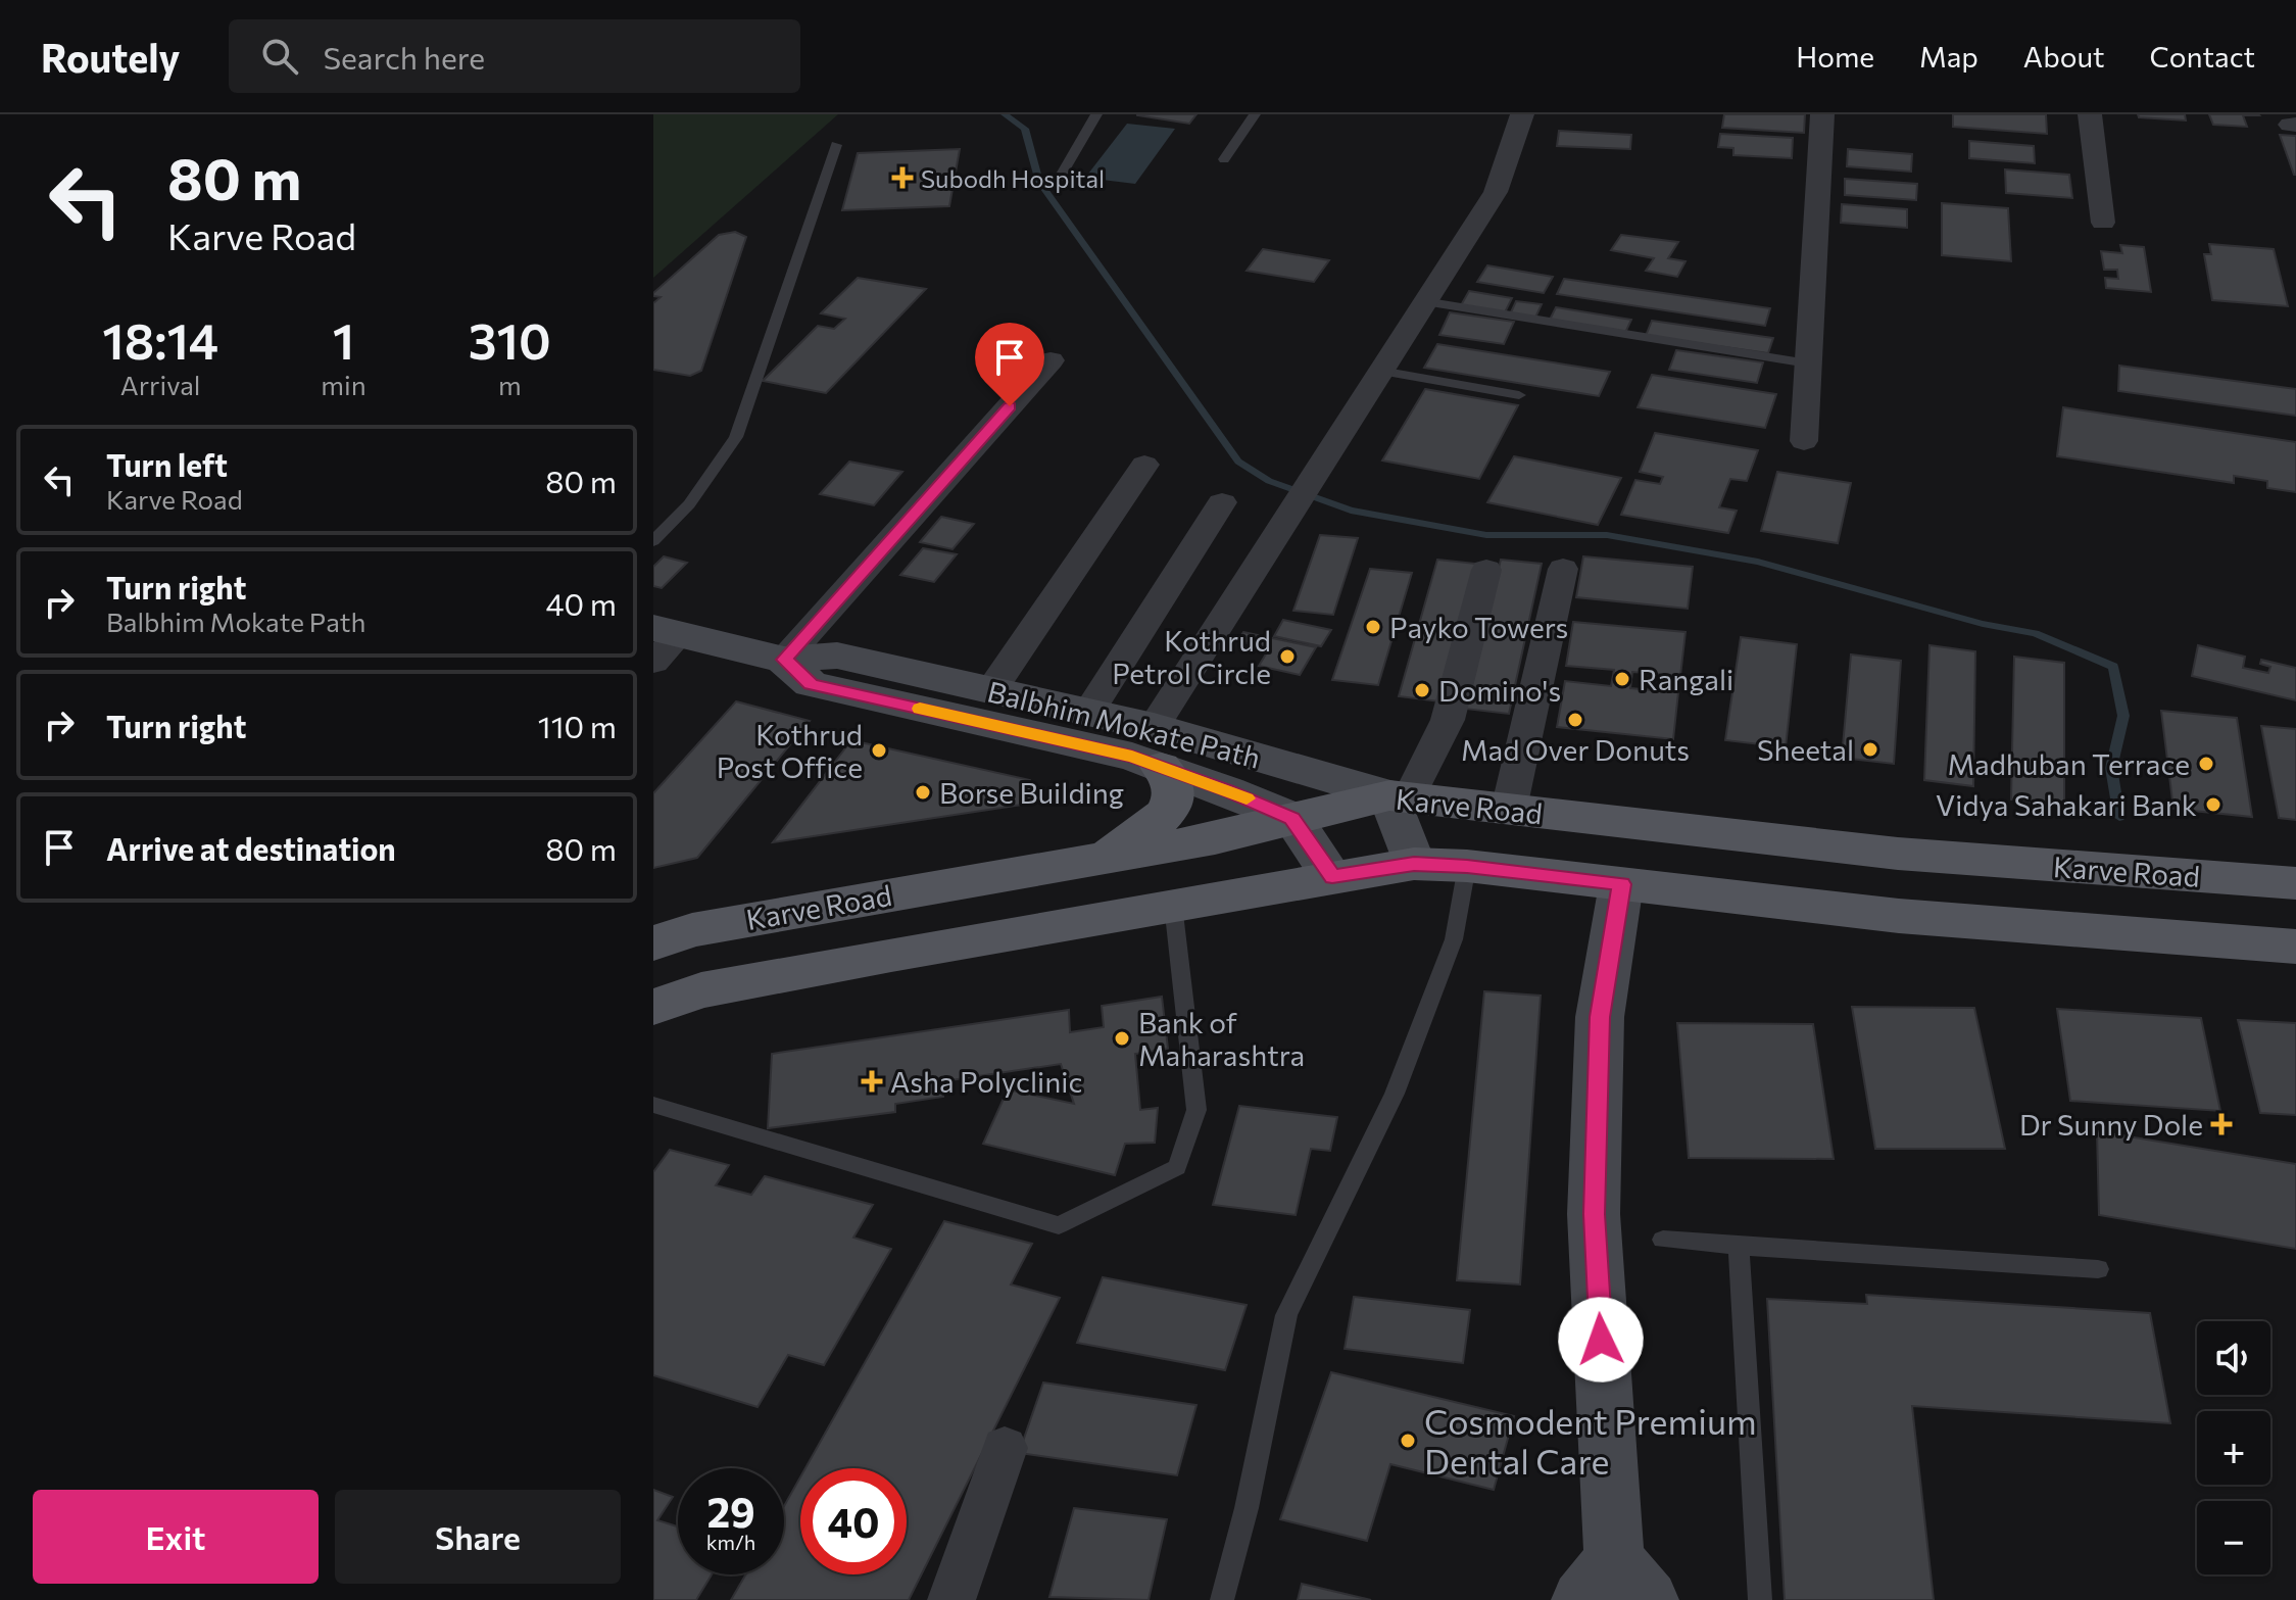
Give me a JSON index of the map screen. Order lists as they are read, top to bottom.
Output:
{
  "streets": {
    "main road": ["Balbhim Mokate Path", "Karve Road"]
  },
  "crossings": [
    ["Balbhim Mokate Path", "Karve Road"]
  ],
  "places": {
    "health": ["Subodh Hospital", "Asha Polyclinic", "Dr Sunny Dole"],
    "other": [
      "Payko Towers",
      "Kothrud Petrol Circle",
      "Rangali",
      "Domino's",
      "Mad Over Donuts",
      "Sheetal",
      "Kothrud Post Office",
      "Madhuban Terrace",
      "Borse Building",
      "Vidya Sahakari Bank",
      "Bank of Maharashtra",
      "Cosmodent Premium Dental Care"
    ]
  },
  "page": {
    "header": "Routely",
    "search": "Search here",
    "nav": [
      "Home",
      "Map",
      "About",
      "Contact"
    ],
    "turn": ["80 m", "Karve Road"],
    "eta": [
      "18:14",
      "Arrival",
      "1",
      "min",
      "310",
      "m"
    ],
    "list": [
      {
        "name": "Turn left",
        "note": "Karve Road",
        "value": "80 m"
      },
      {
        "name": "Turn right",
        "note": "Balbhim Mokate Path",
        "value": "40 m"
      },
      {
        "name": "Turn right",
        "value": "110 m"
      },
      {
        "name": "Arrive at destination",
        "value": "80 m"
      }
    ],
    "map_buttons": ["+", "−"],
    "speed": "29 km/h",
    "limit": "40",
    "buttons": ["Exit", "Share"]
  }
}
